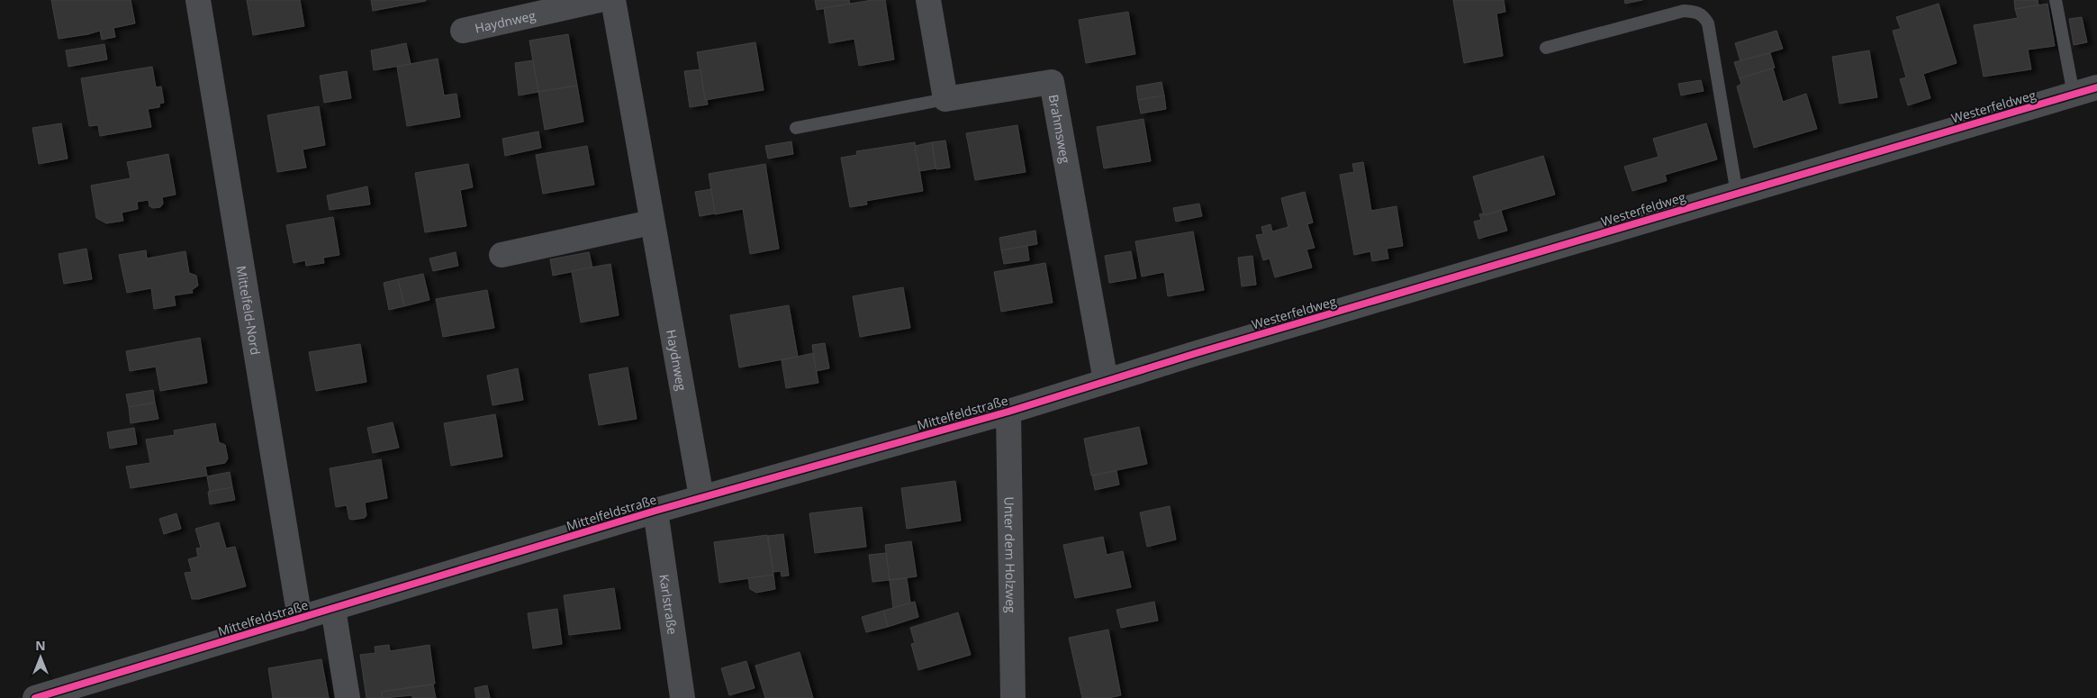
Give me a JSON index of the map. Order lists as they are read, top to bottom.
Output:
{
  "streets": {
    "street": [
      "Haydnweg",
      "Westerfeldweg",
      "Brahmsweg",
      "Mittelfeld-Nord",
      "Mittelfeldstraße",
      "Unter dem Holzweg",
      "Karlstraße"
    ]
  },
  "crossings": [
    ["Haydnweg", "Mittelfeldstraße"],
    ["Westerfeldweg", "Mittelfeldstraße"],
    ["Brahmsweg", "Mittelfeldstraße"],
    ["Mittelfeld-Nord", "Mittelfeldstraße"],
    ["Mittelfeldstraße", "Unter dem Holzweg"],
    ["Mittelfeldstraße", "Karlstraße"]
  ],
  "north": "top"
}
